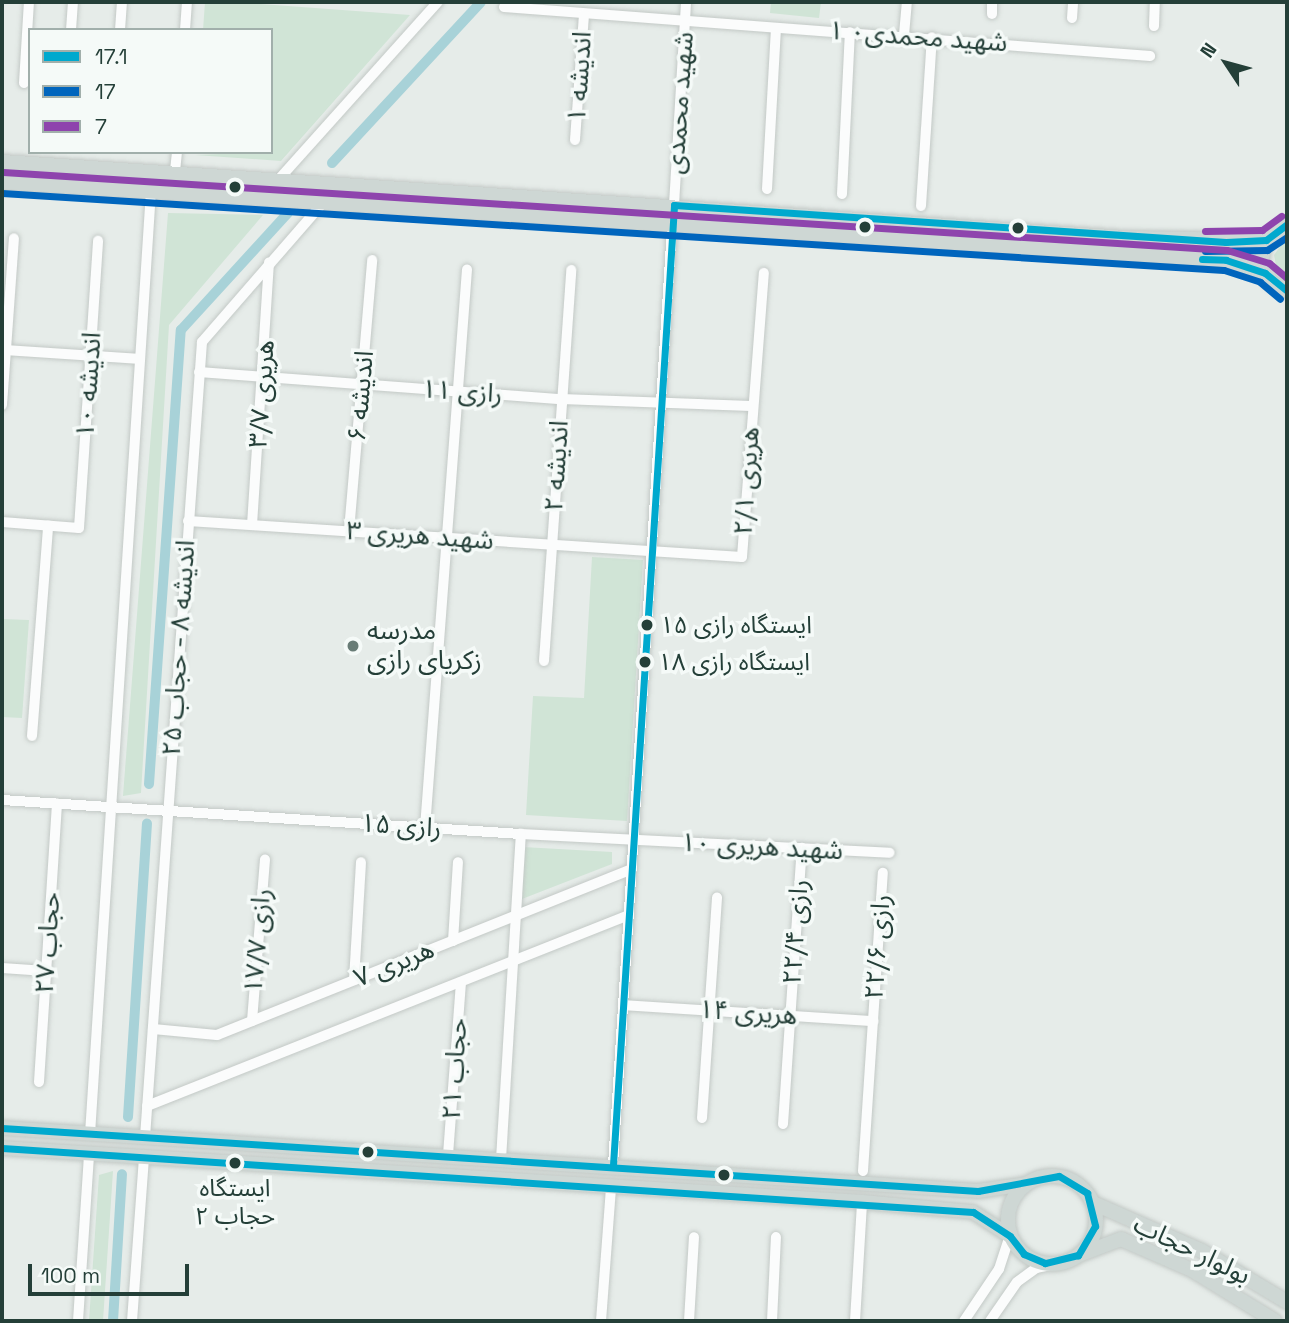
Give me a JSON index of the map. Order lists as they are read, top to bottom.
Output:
{
  "streets": {
    "main road": ["بولوار حجاب"],
    "street": [
      "شهید محمدی۰ ۱",
      "اندیشه ۱",
      "شهید محمدی",
      "اندیشه ۱۰",
      "رازی ۱۱",
      "هریری ۳/۷",
      "اندیشه ۶",
      "اندیشه ۲",
      "هریری ۲/۱",
      "شهید هریری ۳",
      "اندیشه ۸ - حجاب ۲۵",
      "رازی ۱۵",
      "شهید هریری ۱۰",
      "رازی ۲۲/۴",
      "رازی ۱۷/۷",
      "حجاب ۲۷",
      "رازی ۲۲/۶",
      "هریری ۷",
      "هریری ۱۴",
      "حجاب ۲۱"
    ]
  },
  "crossings": [
    ["شهید محمدی۰ ۱", "اندیشه ۱"],
    ["شهید محمدی۰ ۱", "شهید محمدی"],
    ["رازی ۱۱", "هریری ۳/۷"],
    ["رازی ۱۱", "اندیشه ۶"],
    ["رازی ۱۱", "اندیشه ۲"],
    ["رازی ۱۱", "هریری ۲/۱"],
    ["رازی ۱۱", "اندیشه ۸ - حجاب ۲۵"],
    ["هریری ۳/۷", "شهید هریری ۳"],
    ["هریری ۳/۷", "اندیشه ۸ - حجاب ۲۵"],
    ["اندیشه ۶", "شهید هریری ۳"],
    ["اندیشه ۲", "شهید هریری ۳"],
    ["هریری ۲/۱", "شهید هریری ۳"],
    ["شهید هریری ۳", "اندیشه ۸ - حجاب ۲۵"],
    ["اندیشه ۸ - حجاب ۲۵", "رازی ۱۵"],
    ["اندیشه ۸ - حجاب ۲۵", "هریری ۷"],
    ["رازی ۱۵", "شهید هریری ۱۰"],
    ["رازی ۱۵", "حجاب ۲۷"],
    ["شهید هریری ۱۰", "رازی ۲۲/۴"],
    ["رازی ۲۲/۴", "هریری ۱۴"],
    ["رازی ۱۷/۷", "هریری ۷"],
    ["رازی ۲۲/۶", "هریری ۱۴"]
  ],
  "places": [
    "ایستگاه رازی ۱۵",
    "مدرسه زکریای رازی",
    "ایستگاه رازی ۱۸",
    "ایستگاه حجاب ۲"
  ],
  "lines": ["transit line 7", "transit line 17", "transit line 17.1"],
  "legend": ["17.1", "17", "7"],
  "scale_bar": "100 m",
  "north": "top left"
}
